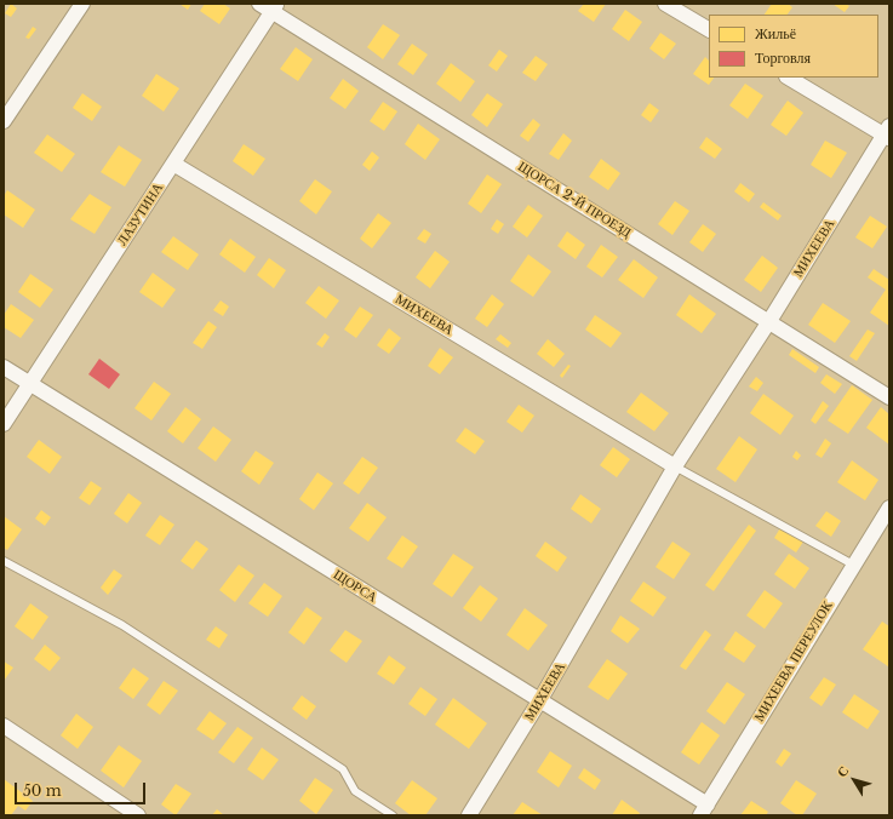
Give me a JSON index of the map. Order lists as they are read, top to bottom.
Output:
{
  "streets": {
    "street": [
      "ЩОРСА 2-Й ПРОЕЗД",
      "ЛАЗУТИНА",
      "МИХЕЕВА",
      "ЩОРСА",
      "МИХЕЕВА ПЕРЕУЛОК"
    ]
  },
  "crossings": [
    ["ЩОРСА 2-Й ПРОЕЗД", "ЛАЗУТИНА"],
    ["ЩОРСА 2-Й ПРОЕЗД", "МИХЕЕВА"],
    ["ЛАЗУТИНА", "МИХЕЕВА"],
    ["ЛАЗУТИНА", "ЩОРСА"],
    ["МИХЕЕВА", "ЩОРСА"],
    ["ЩОРСА", "МИХЕЕВА ПЕРЕУЛОК"]
  ],
  "legend": ["Жильё", "Торговля"],
  "scale_bar": "50 m",
  "north": "top left"
}
